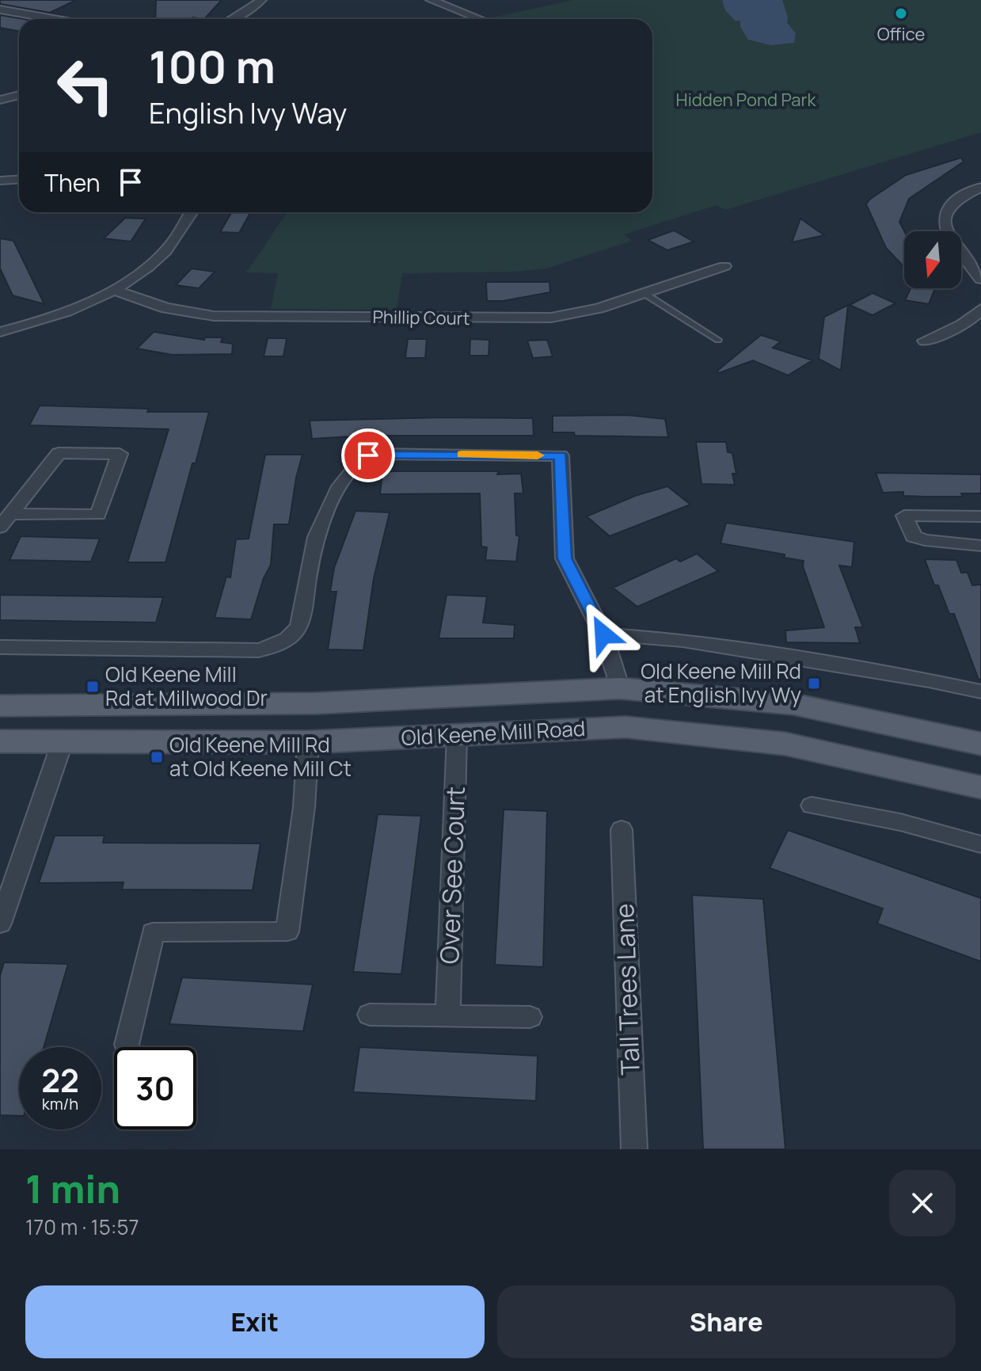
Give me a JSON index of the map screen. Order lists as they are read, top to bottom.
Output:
{
  "streets": {
    "main road": ["Old Keene Mill Road"],
    "street": ["Phillip Court", "Over See Court", "Tall Trees Lane"]
  },
  "crossings": [
    ["Old Keene Mill Road", "Over See Court"]
  ],
  "parks": ["Hidden Pond Park"],
  "places": {
    "other": ["Office"],
    "transit": ["Old Keene Mill Rd at English Ivy Wy", "Old Keene Mill Rd at Millwood Dr", "Old Keene Mill Rd at Old Keene Mill Ct"]
  },
  "north": "bottom",
  "page": {
    "turn": ["100 m", "English Ivy Way"],
    "then": "Then",
    "speed": "22 km/h",
    "limit": "30",
    "heading": ["1 min", "170 m · 15:57"],
    "buttons": ["Exit", "Share"]
  }
}
